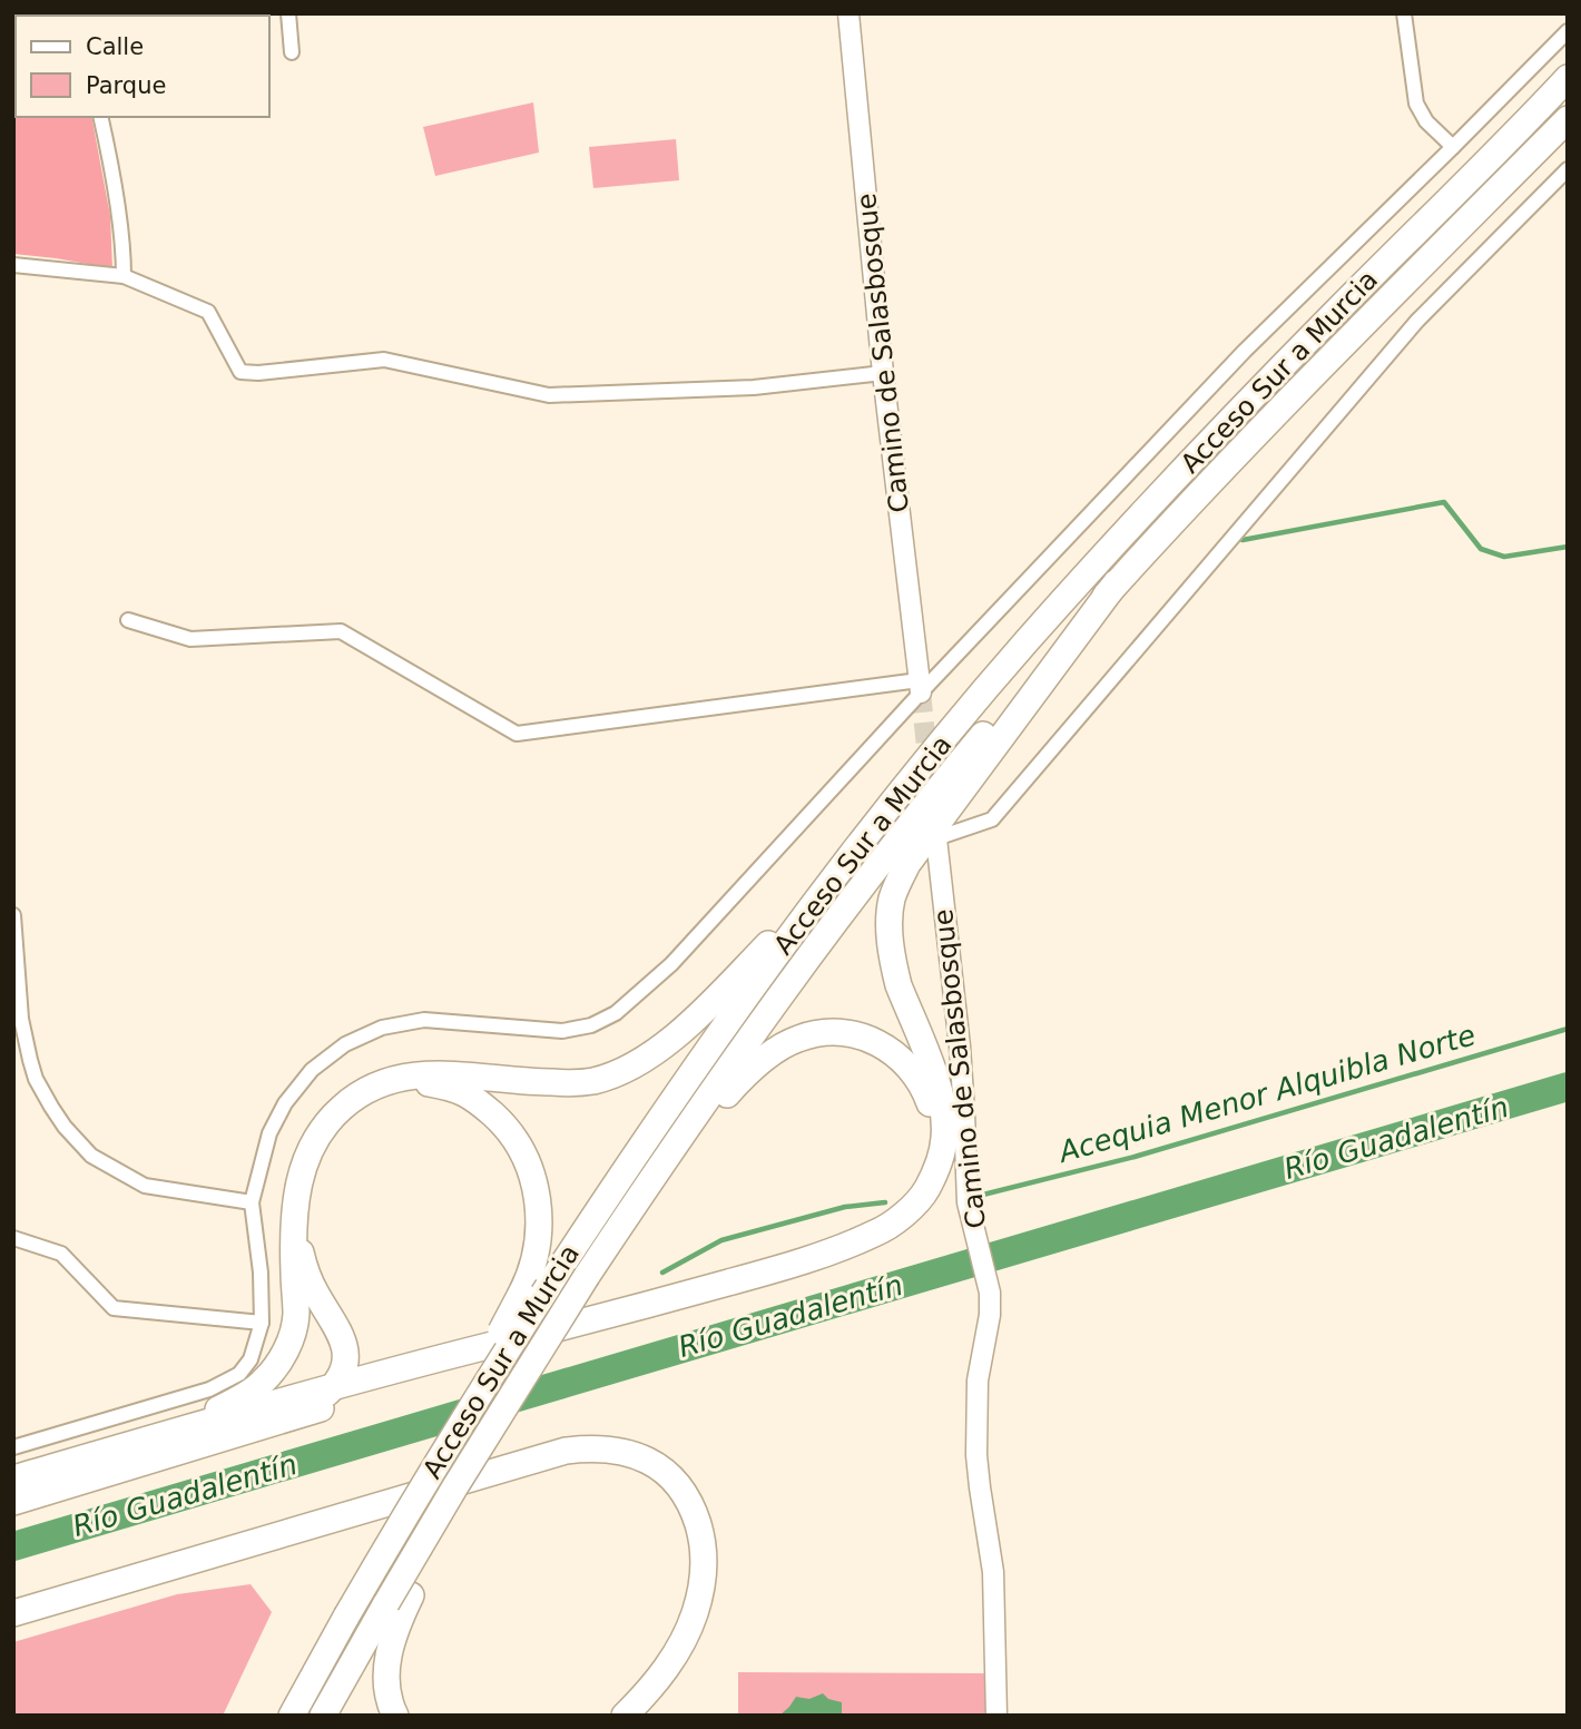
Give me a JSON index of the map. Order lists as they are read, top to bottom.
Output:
{
  "streets": {
    "highway": ["Acceso Sur a Murcia"],
    "street": ["Camino de Salasbosque"]
  },
  "water": ["Acequia Menor Alquibla Norte", "Río Guadalentín"],
  "legend": ["Calle", "Parque"]
}
